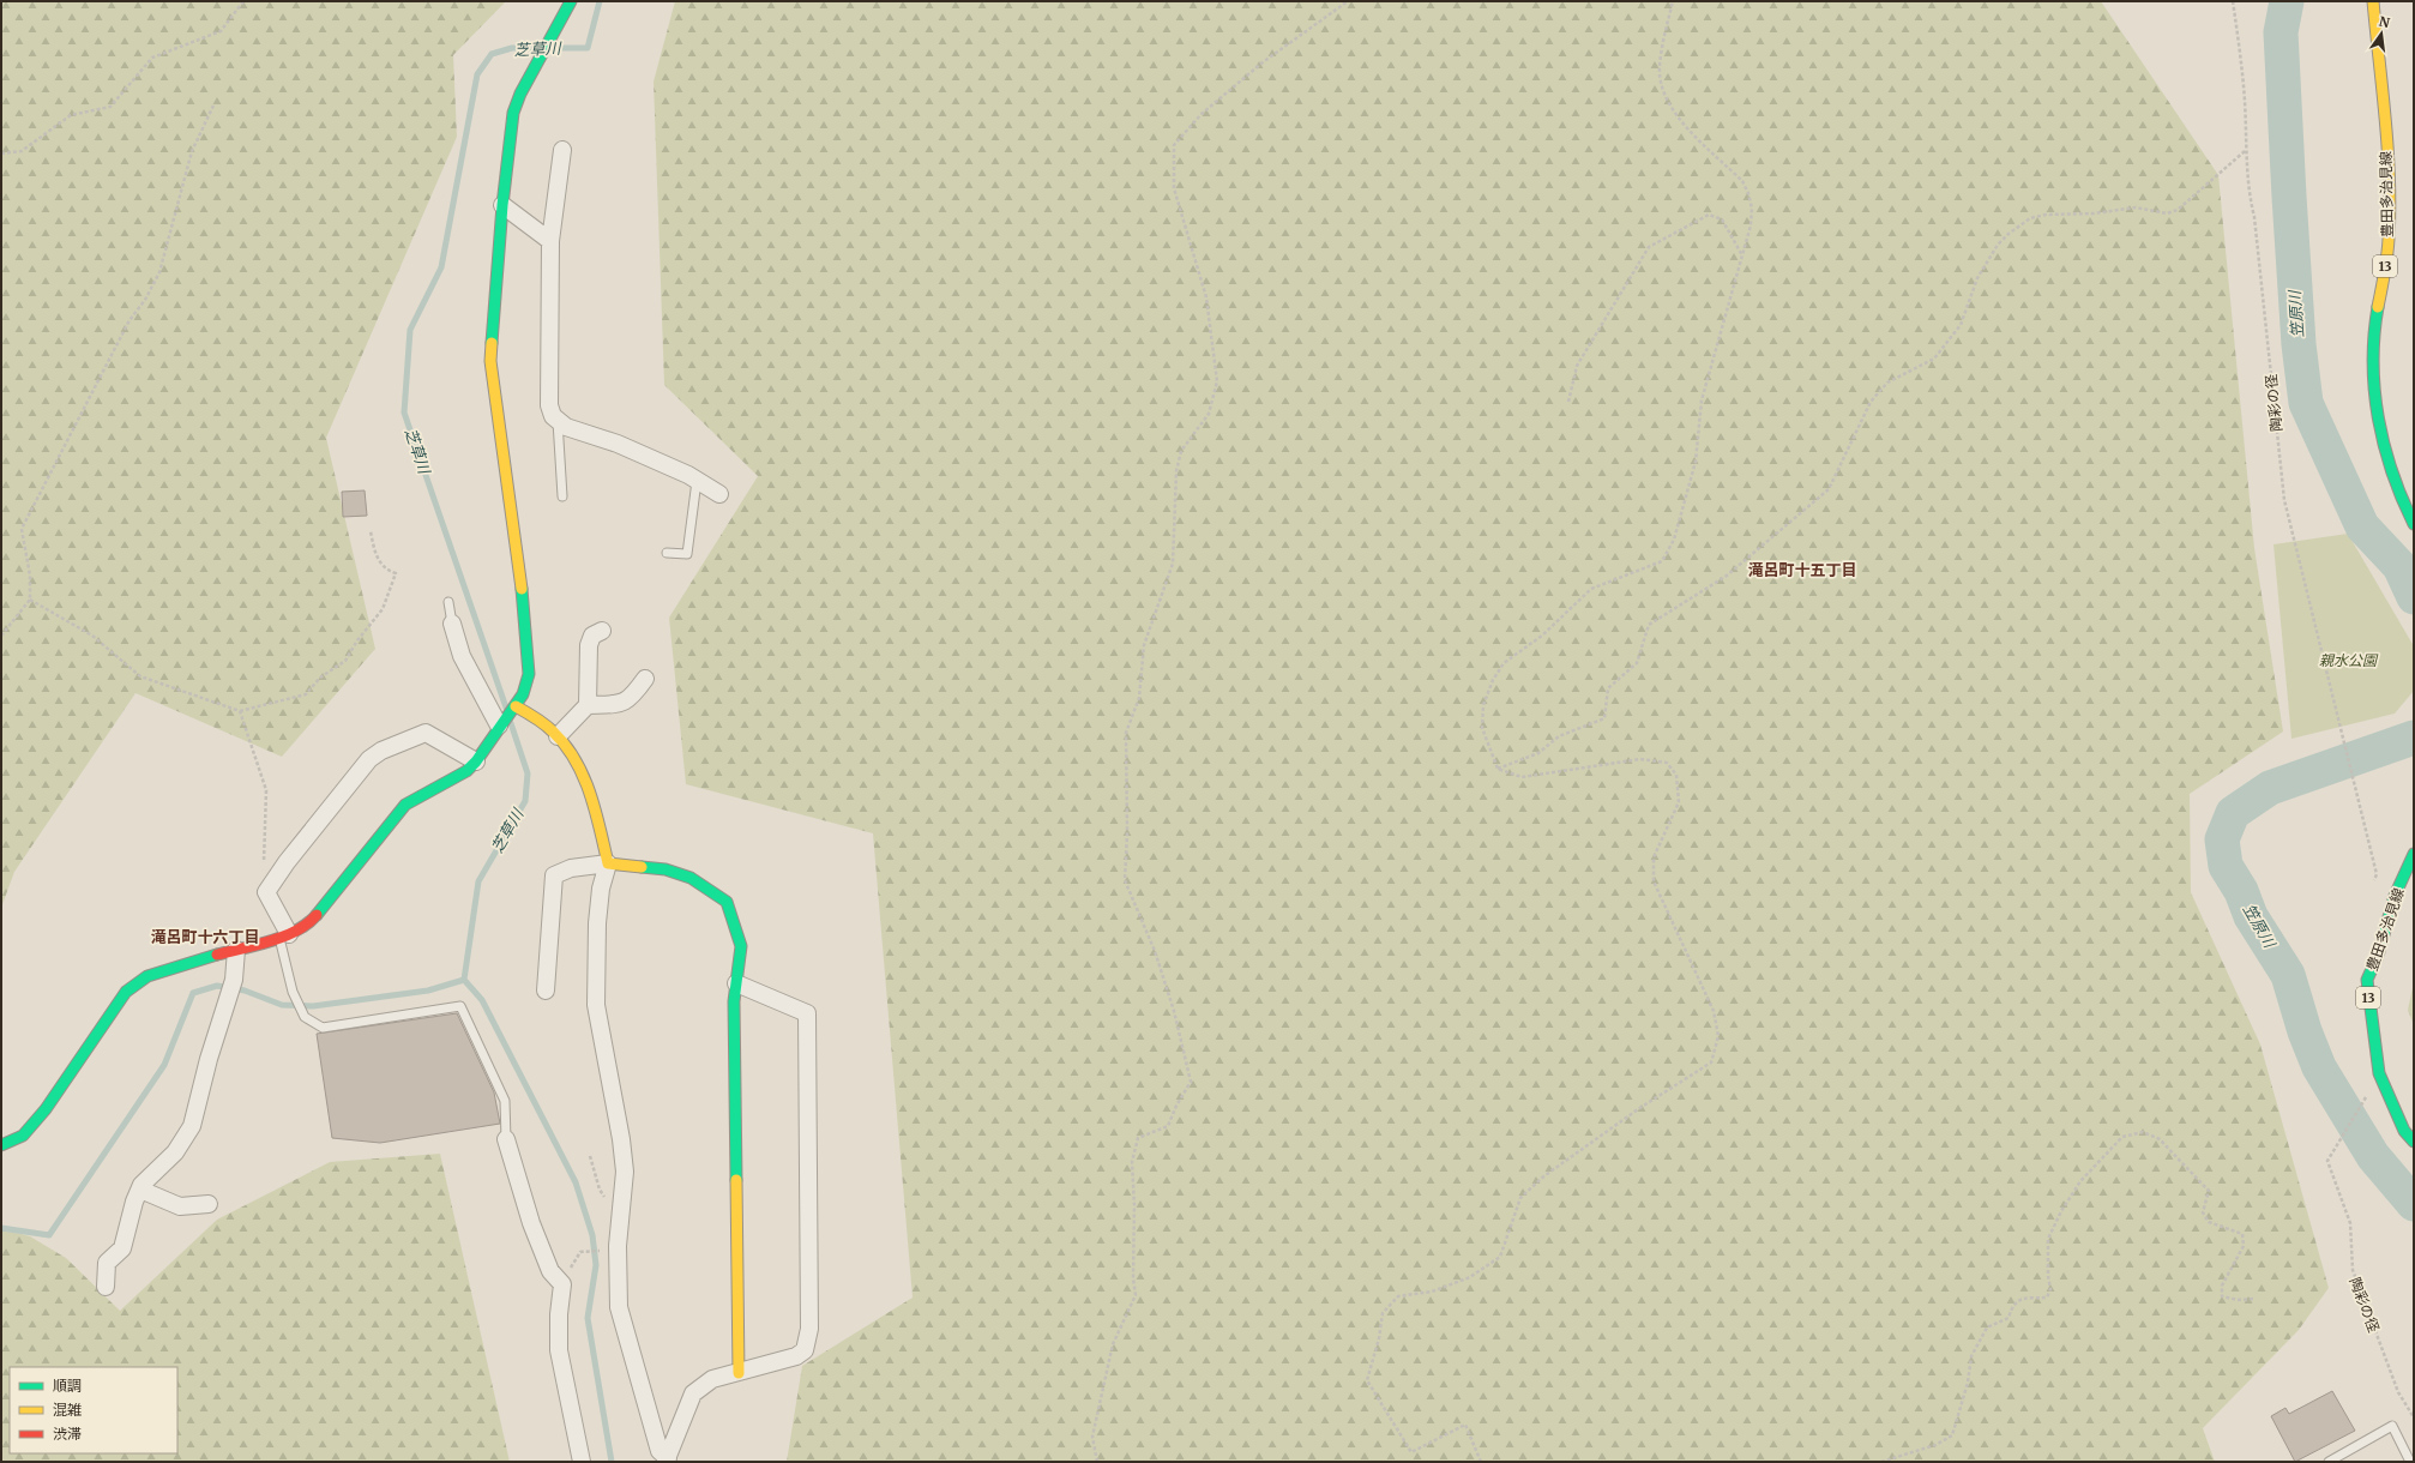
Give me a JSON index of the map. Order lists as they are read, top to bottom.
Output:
{
  "streets": {
    "street": ["豊田多治見線", "13"],
    "path": ["陶彩の径"]
  },
  "districts": ["滝呂町十五丁目", "滝呂町十六丁目"],
  "water": ["芝草川", "笠原川"],
  "parks": ["親水公園"],
  "legend": ["順調", "混雑", "渋滞"],
  "north": "top"
}
